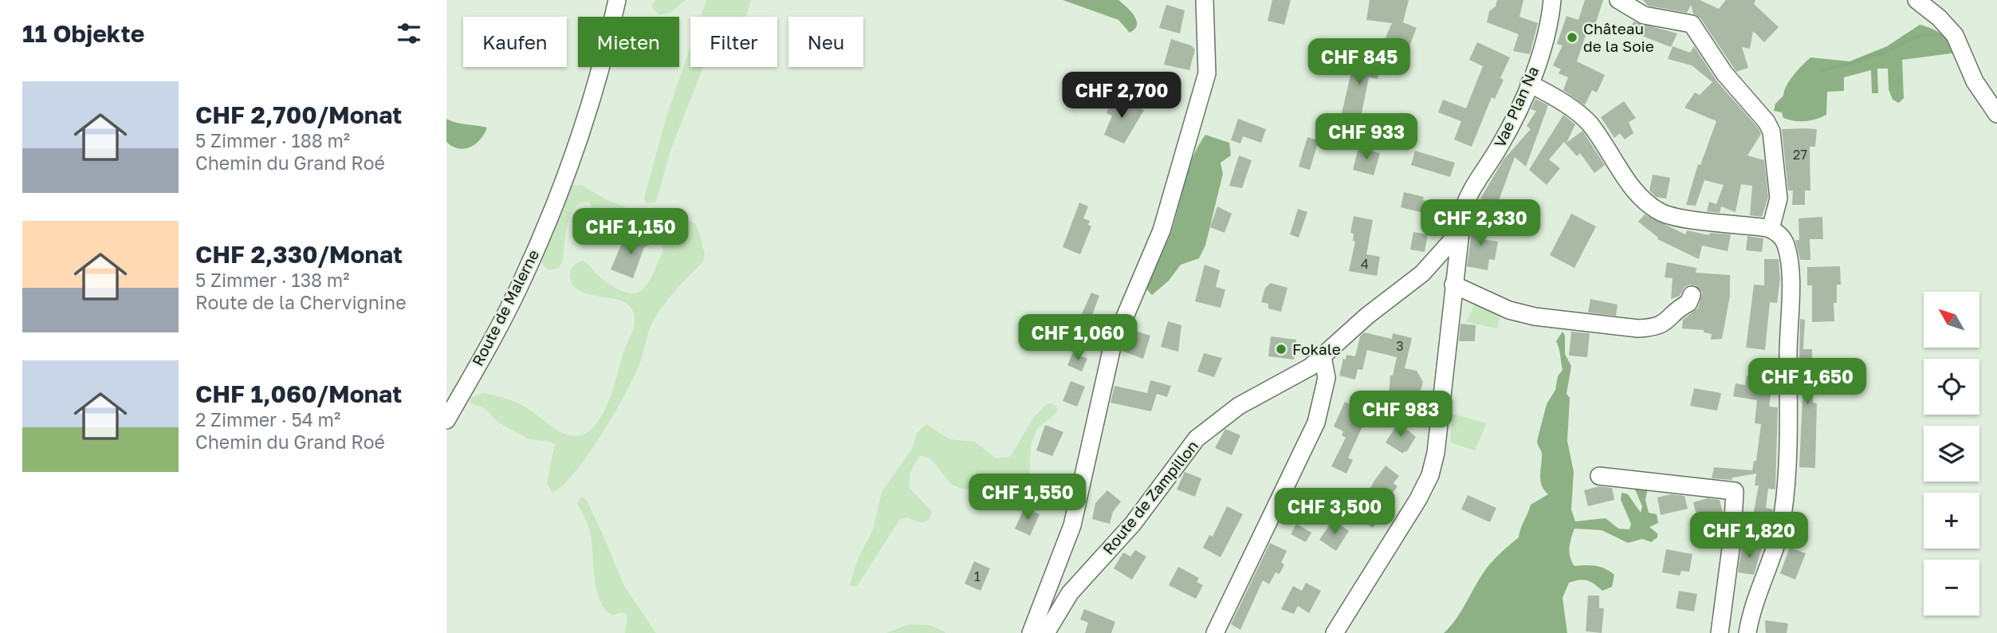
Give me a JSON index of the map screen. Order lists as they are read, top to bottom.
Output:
{
  "streets": {
    "street": ["Vae Plan Na", "Route de Malerne", "Route de Zampillon"]
  },
  "crossings": [
    ["Vae Plan Na", "Route de Zampillon"]
  ],
  "places": ["Château de la Soie", "Fokale"],
  "house_numbers": [
    "27",
    "4",
    "3",
    "1"
  ],
  "north": "top left",
  "page": {
    "heading": "11 Objekte",
    "chip": [
      "Kaufen",
      "Mieten",
      "Filter",
      "Neu"
    ],
    "price": [
      "CHF 845",
      "CHF 2,700",
      "CHF 933",
      "CHF 2,330",
      "CHF 1,150",
      "CHF 1,060",
      "CHF 1,650",
      "CHF 983",
      "CHF 1,550",
      "CHF 3,500",
      "CHF 1,820"
    ],
    "list": [
      {
        "name": "CHF 2,700/Monat",
        "note": "5 Zimmer · 188 m² · Chemin du Grand Roé"
      },
      {
        "name": "CHF 2,330/Monat",
        "note": "5 Zimmer · 138 m² · Route de la Chervignine"
      },
      {
        "name": "CHF 1,060/Monat",
        "note": "2 Zimmer · 54 m² · Chemin du Grand Roé"
      }
    ],
    "map_buttons": ["+", "−"]
  }
}
